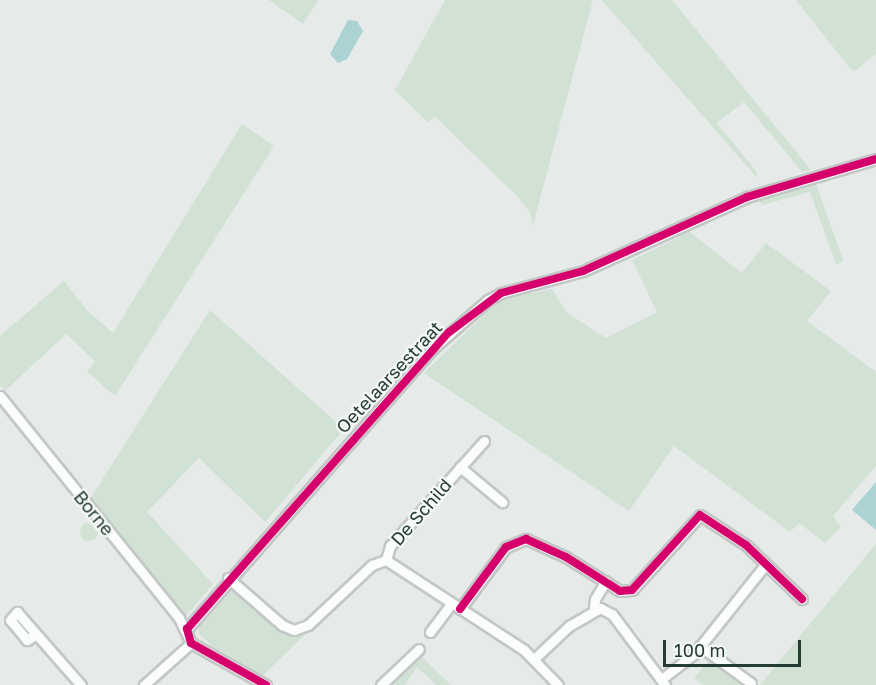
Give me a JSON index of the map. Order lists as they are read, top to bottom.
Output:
{
  "streets": {
    "street": ["Oetelaarsestraat", "De Schild", "Borne"]
  },
  "crossings": [
    ["Oetelaarsestraat", "Borne"]
  ],
  "scale_bar": "100 m"
}
